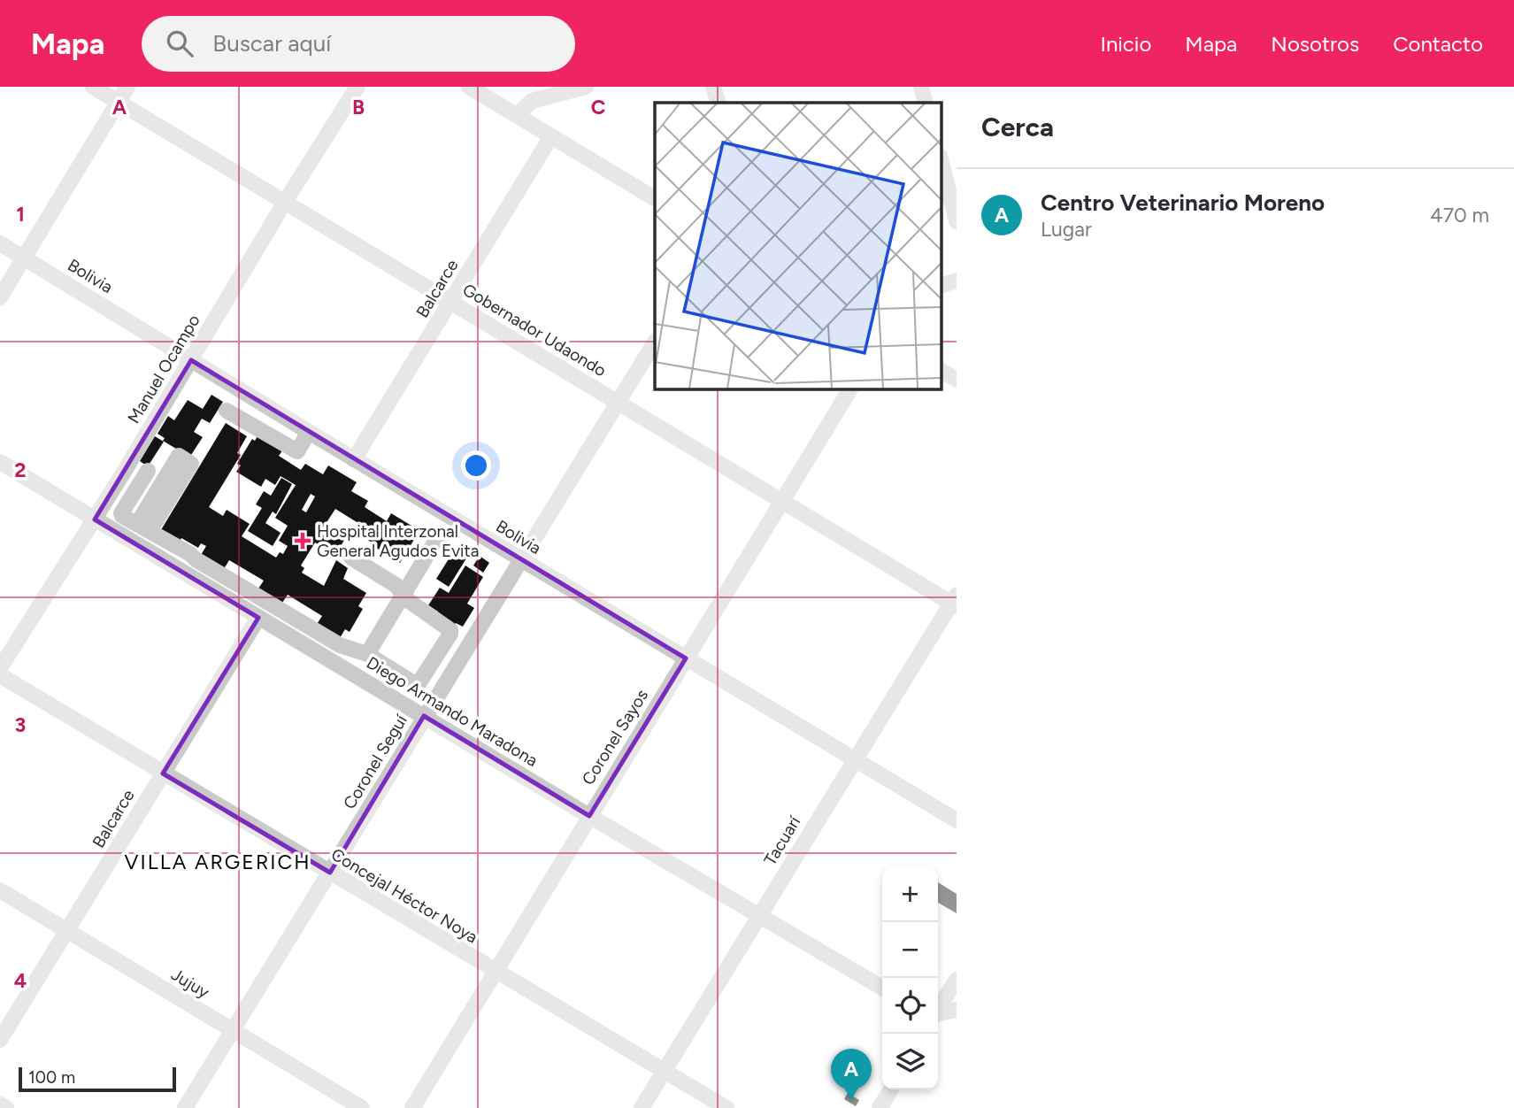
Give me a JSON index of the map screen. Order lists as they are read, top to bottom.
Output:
{
  "streets": {
    "street": [
      "Bolivia",
      "Balcarce",
      "Gobernador Udaondo",
      "Manuel Ocampo",
      "Diego Armando Maradona",
      "Coronel Sayos",
      "Coronel Seguí",
      "Tacuarí",
      "Concejal Héctor Noya",
      "Jujuy"
    ]
  },
  "crossings": [
    ["Bolivia", "Balcarce"],
    ["Bolivia", "Manuel Ocampo"],
    ["Bolivia", "Coronel Sayos"],
    ["Bolivia", "Coronel Seguí"],
    ["Bolivia", "Tacuarí"],
    ["Balcarce", "Gobernador Udaondo"],
    ["Balcarce", "Diego Armando Maradona"],
    ["Balcarce", "Concejal Héctor Noya"],
    ["Balcarce", "Jujuy"],
    ["Gobernador Udaondo", "Manuel Ocampo"],
    ["Gobernador Udaondo", "Coronel Sayos"],
    ["Gobernador Udaondo", "Coronel Seguí"],
    ["Gobernador Udaondo", "Tacuarí"],
    ["Manuel Ocampo", "Diego Armando Maradona"],
    ["Diego Armando Maradona", "Coronel Sayos"],
    ["Diego Armando Maradona", "Coronel Seguí"],
    ["Diego Armando Maradona", "Tacuarí"],
    ["Coronel Sayos", "Concejal Héctor Noya"],
    ["Coronel Seguí", "Concejal Héctor Noya"],
    ["Coronel Seguí", "Jujuy"],
    ["Tacuarí", "Concejal Héctor Noya"]
  ],
  "districts": ["VILLA ARGERICH"],
  "places": {
    "health": ["Hospital Interzonal General Agudos Evita"]
  },
  "scale_bar": "100 m",
  "page": {
    "header": "Mapa",
    "search": "Buscar aquí",
    "nav": [
      "Inicio",
      "Mapa",
      "Nosotros",
      "Contacto"
    ],
    "heading": "Cerca",
    "list": [
      {
        "mark": "A",
        "name": "Centro Veterinario Moreno",
        "note": "Lugar",
        "value": "470 m"
      }
    ],
    "map_buttons": ["+", "−"],
    "pins": "A",
    "scale": "100 m"
  },
  "grid": {
    "columns": ["A", "B", "C"],
    "rows": [
      "1",
      "2",
      "3",
      "4"
    ]
  }
}
